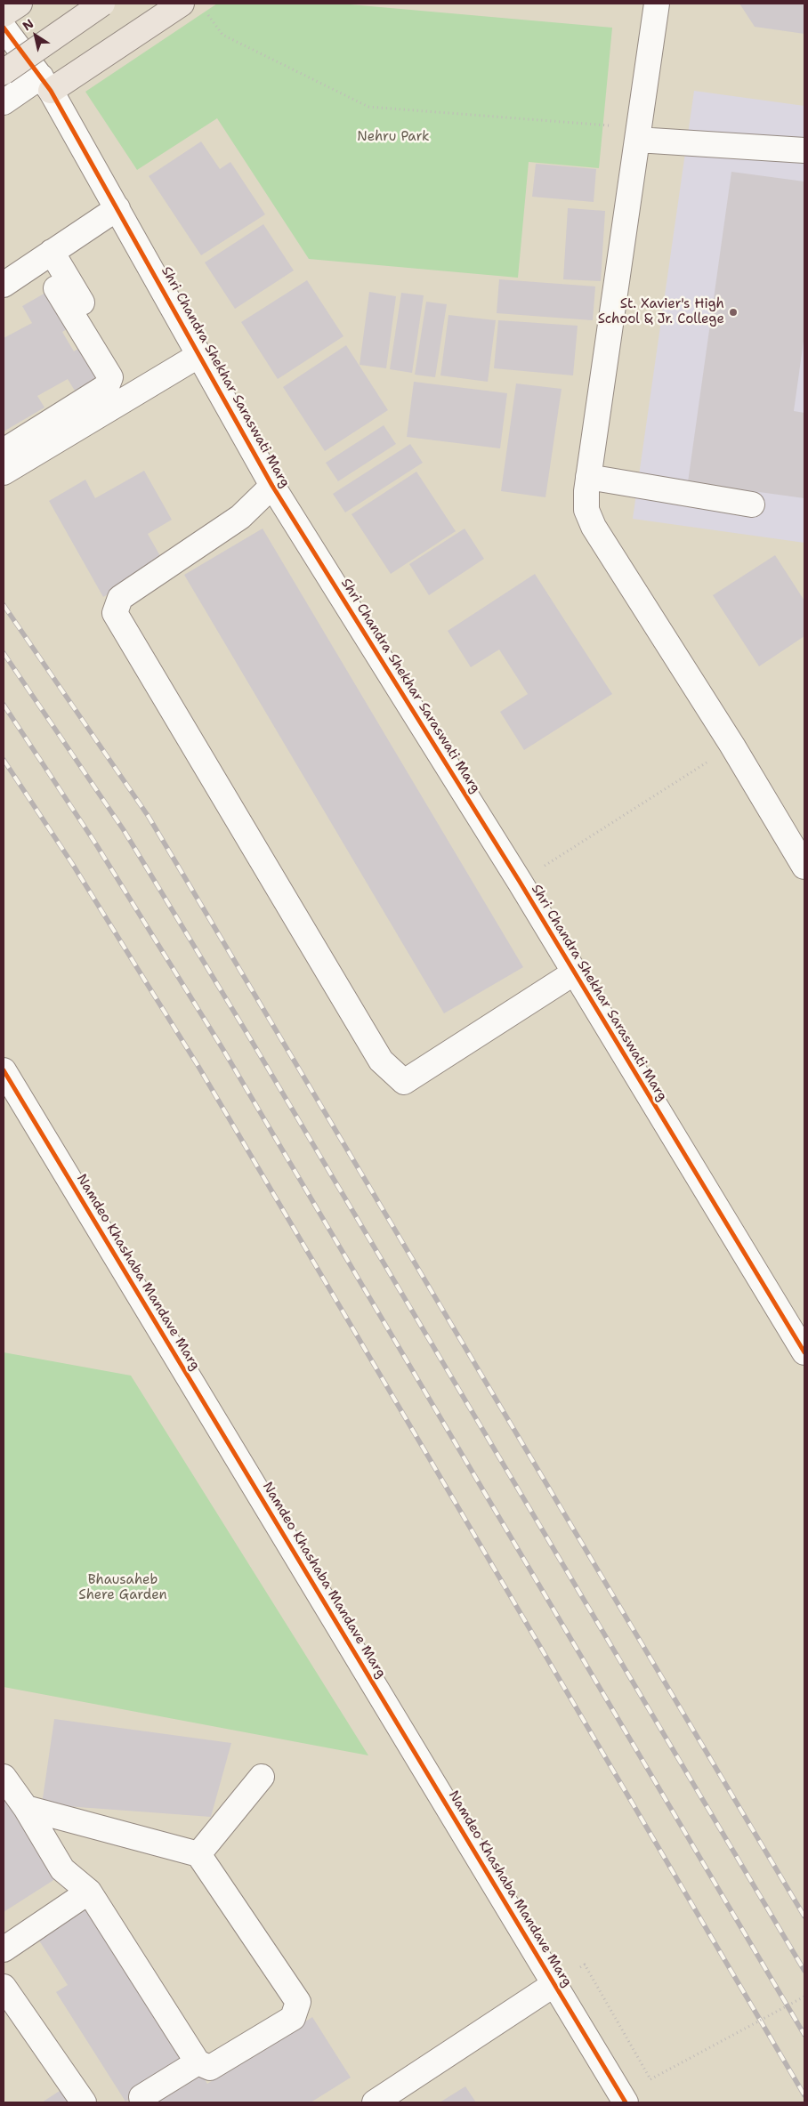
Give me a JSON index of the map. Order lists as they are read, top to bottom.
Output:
{
  "streets": {
    "street": ["Shri Chandra Shekhar Saraswati Marg", "Namdeo Khashaba Mandave Marg"]
  },
  "parks": ["Nehru Park", "Bhausaheb Shere Garden"],
  "places": ["St. Xavier's High School & Jr. College"],
  "north": "top left"
}
